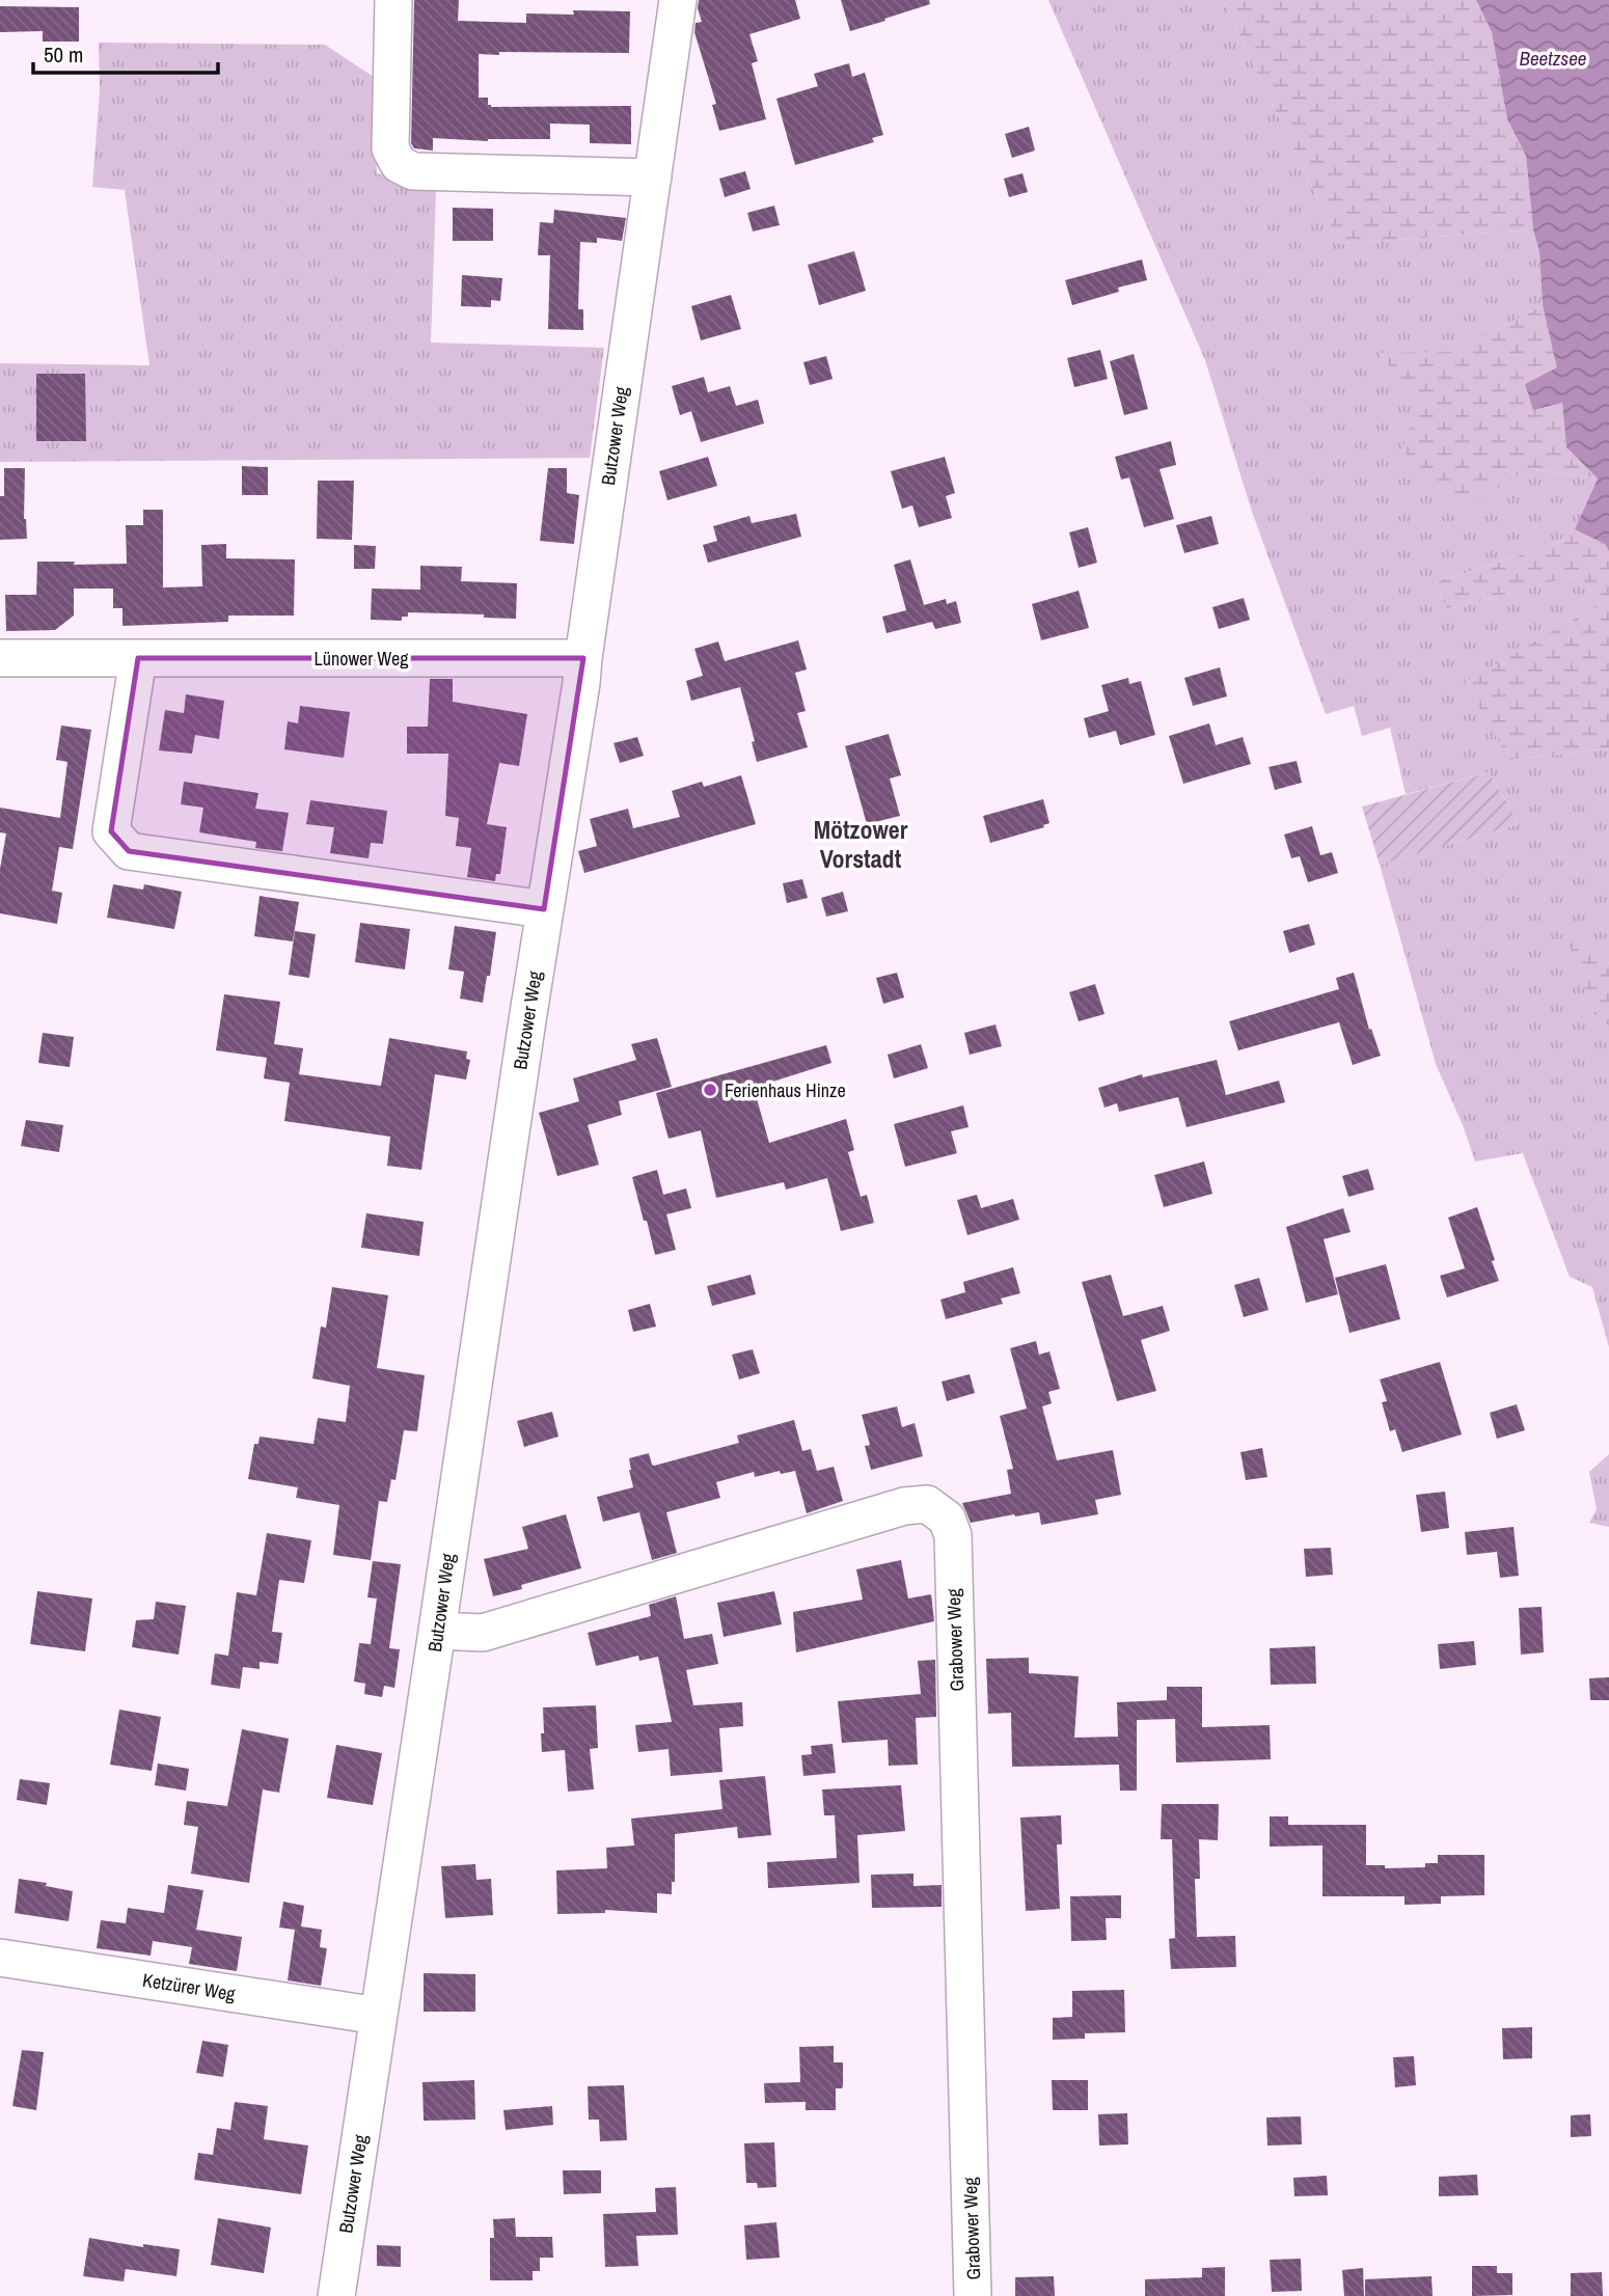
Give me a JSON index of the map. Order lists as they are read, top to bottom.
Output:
{
  "streets": {
    "street": [
      "Butzower Weg",
      "Lünower Weg",
      "Grabower Weg",
      "Ketzürer Weg"
    ]
  },
  "crossings": [
    ["Butzower Weg", "Lünower Weg"],
    ["Butzower Weg", "Grabower Weg"],
    ["Butzower Weg", "Ketzürer Weg"]
  ],
  "districts": ["Mötzower Vorstadt"],
  "water": ["Beetzsee"],
  "places": ["Ferienhaus Hinze"],
  "scale_bar": "50 m"
}
